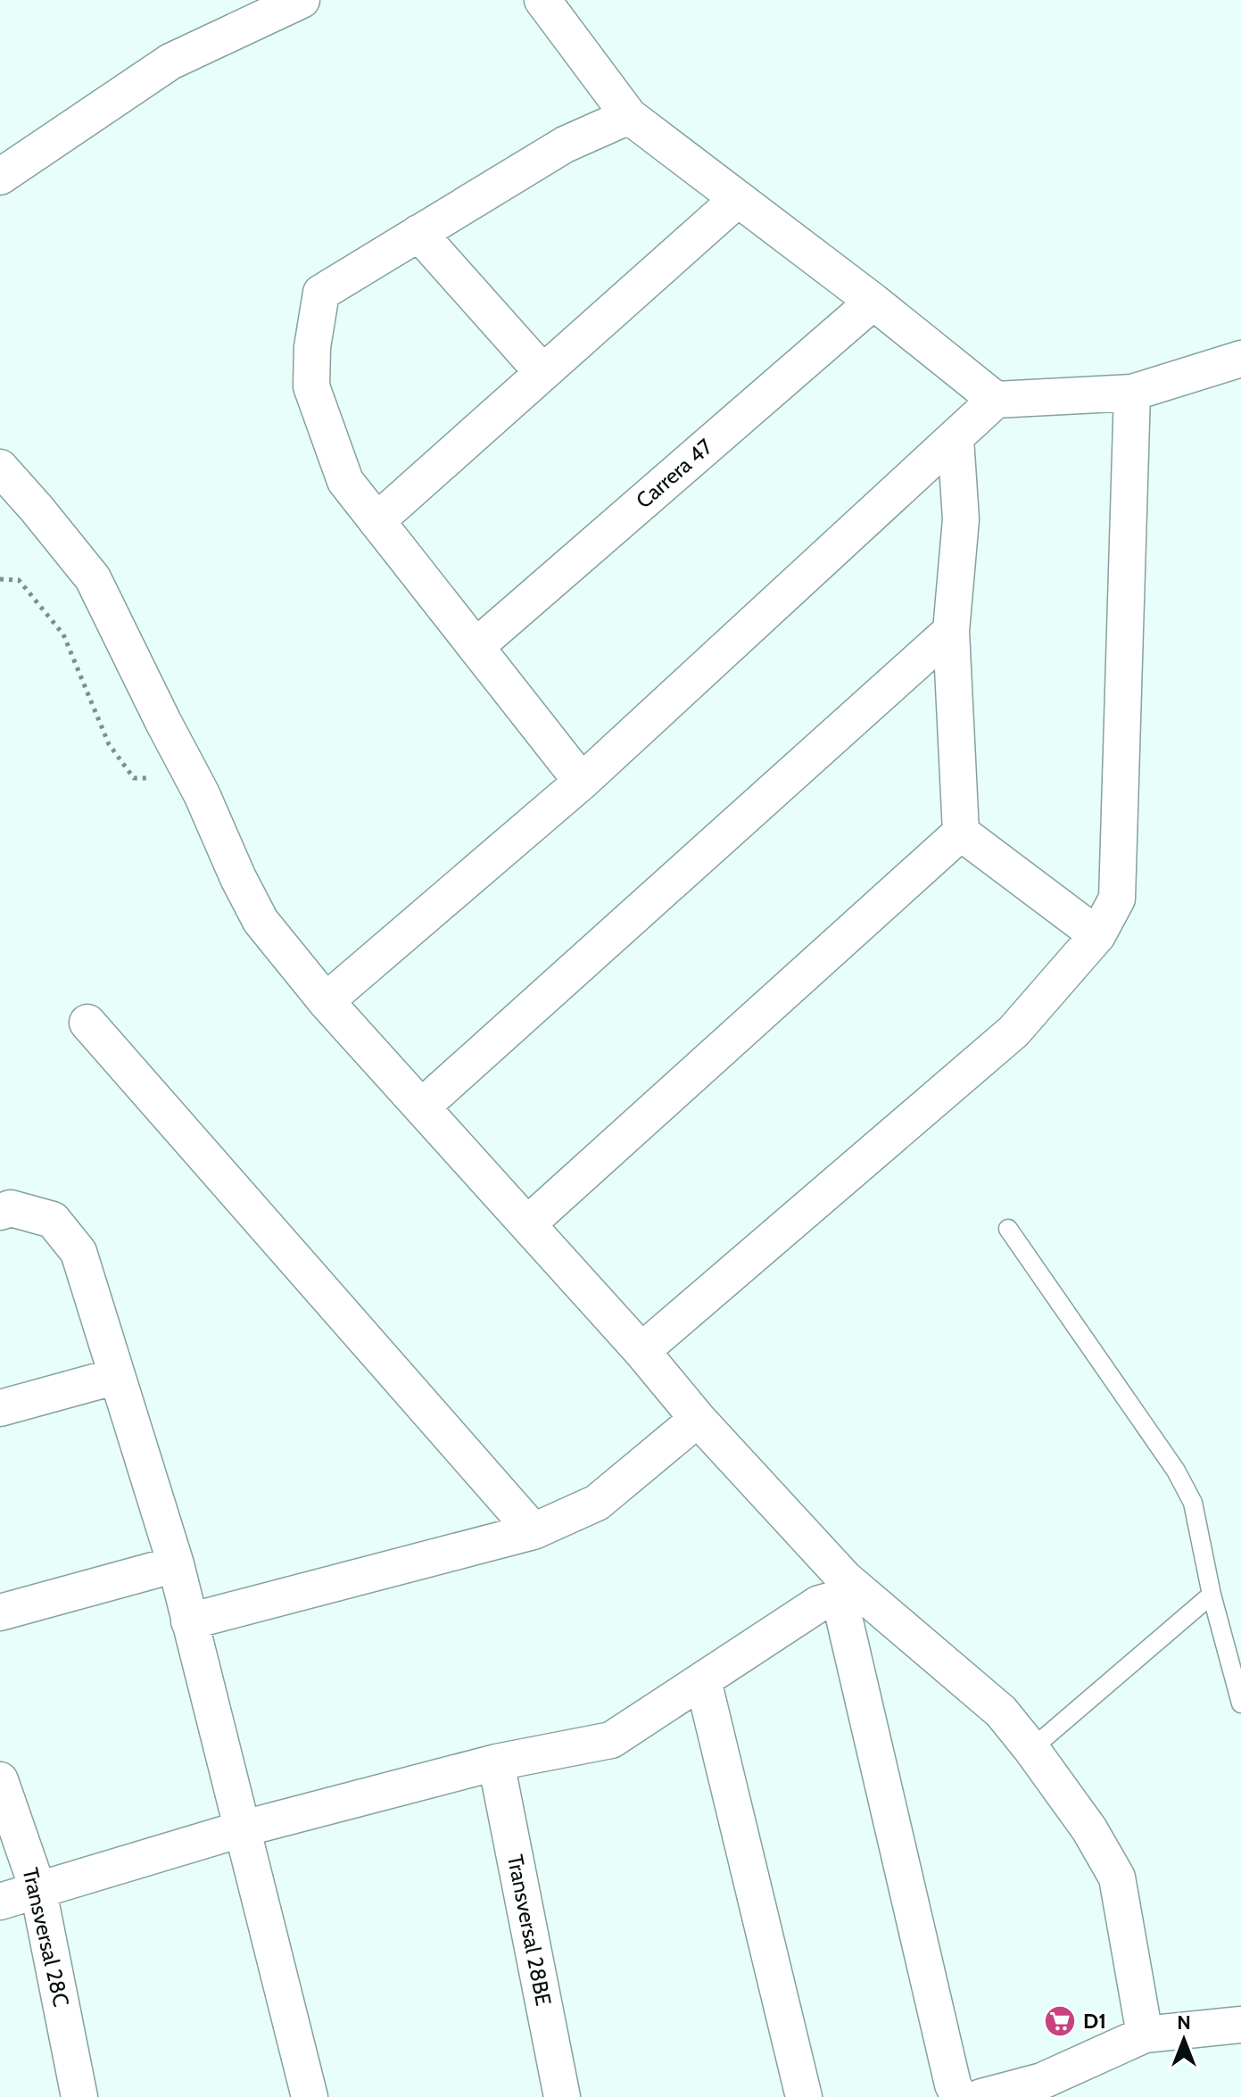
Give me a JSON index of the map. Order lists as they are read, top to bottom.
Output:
{
  "streets": {
    "street": ["Carrera 47", "Transversal 28BE", "Transversal 28C"]
  },
  "places": {
    "supermarket": ["D1"]
  },
  "north": "top"
}
